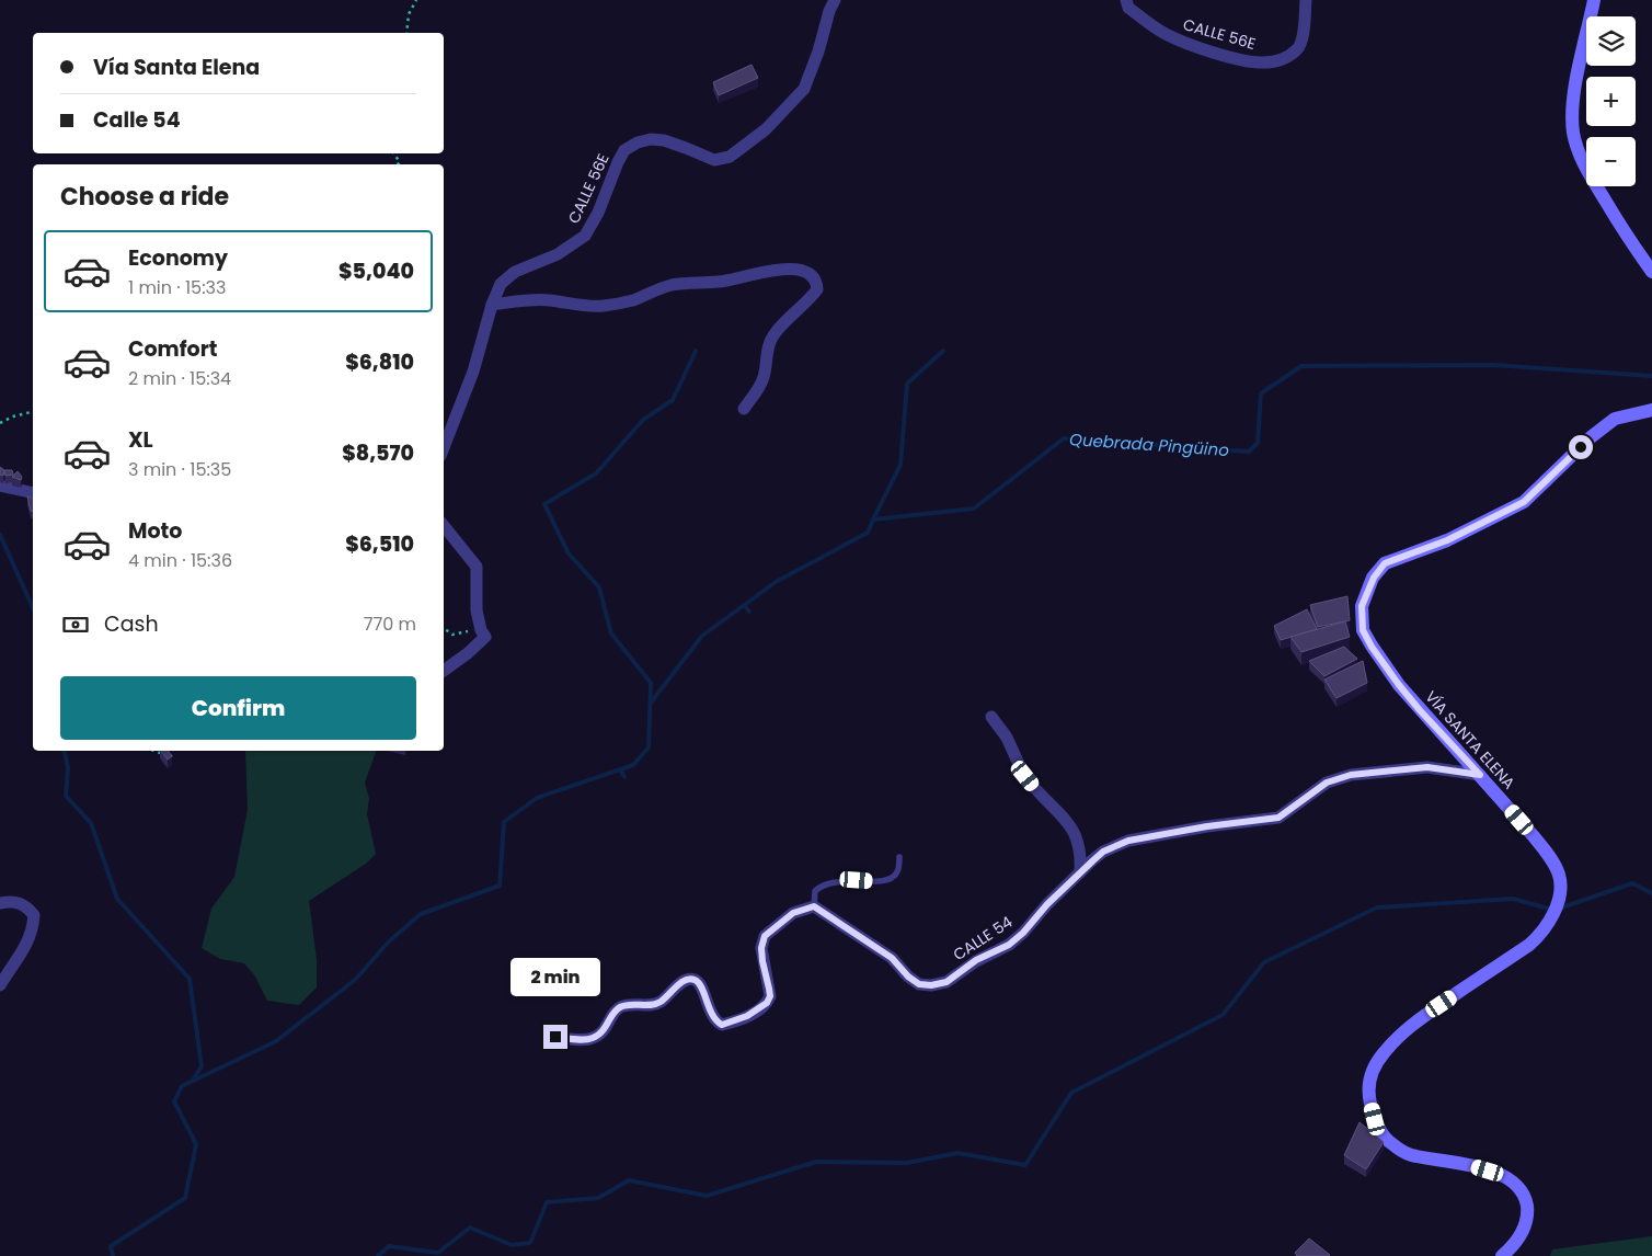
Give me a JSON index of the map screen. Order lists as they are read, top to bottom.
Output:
{
  "streets": {
    "main road": ["VÍA SANTA ELENA"],
    "street": ["CALLE 56E", "CALLE 54"]
  },
  "crossings": [
    ["VÍA SANTA ELENA", "CALLE 54"]
  ],
  "water": ["Quebrada Pingüino"],
  "page": {
    "map_buttons": ["+", "−"],
    "banner": ["Vía Santa Elena", "Calle 54"],
    "heading": "Choose a ride",
    "list": [
      {
        "name": "Economy",
        "note": "1 min · 15:33",
        "value": "$5,040"
      },
      {
        "name": "Comfort",
        "note": "2 min · 15:34",
        "value": "$6,810"
      },
      {
        "name": "XL",
        "note": "3 min · 15:35",
        "value": "$8,570"
      },
      {
        "name": "Moto",
        "note": "4 min · 15:36",
        "value": "$6,510"
      }
    ],
    "pay": ["Cash", "770 m"],
    "buttons": "Confirm",
    "bubble": "2 min"
  }
}
